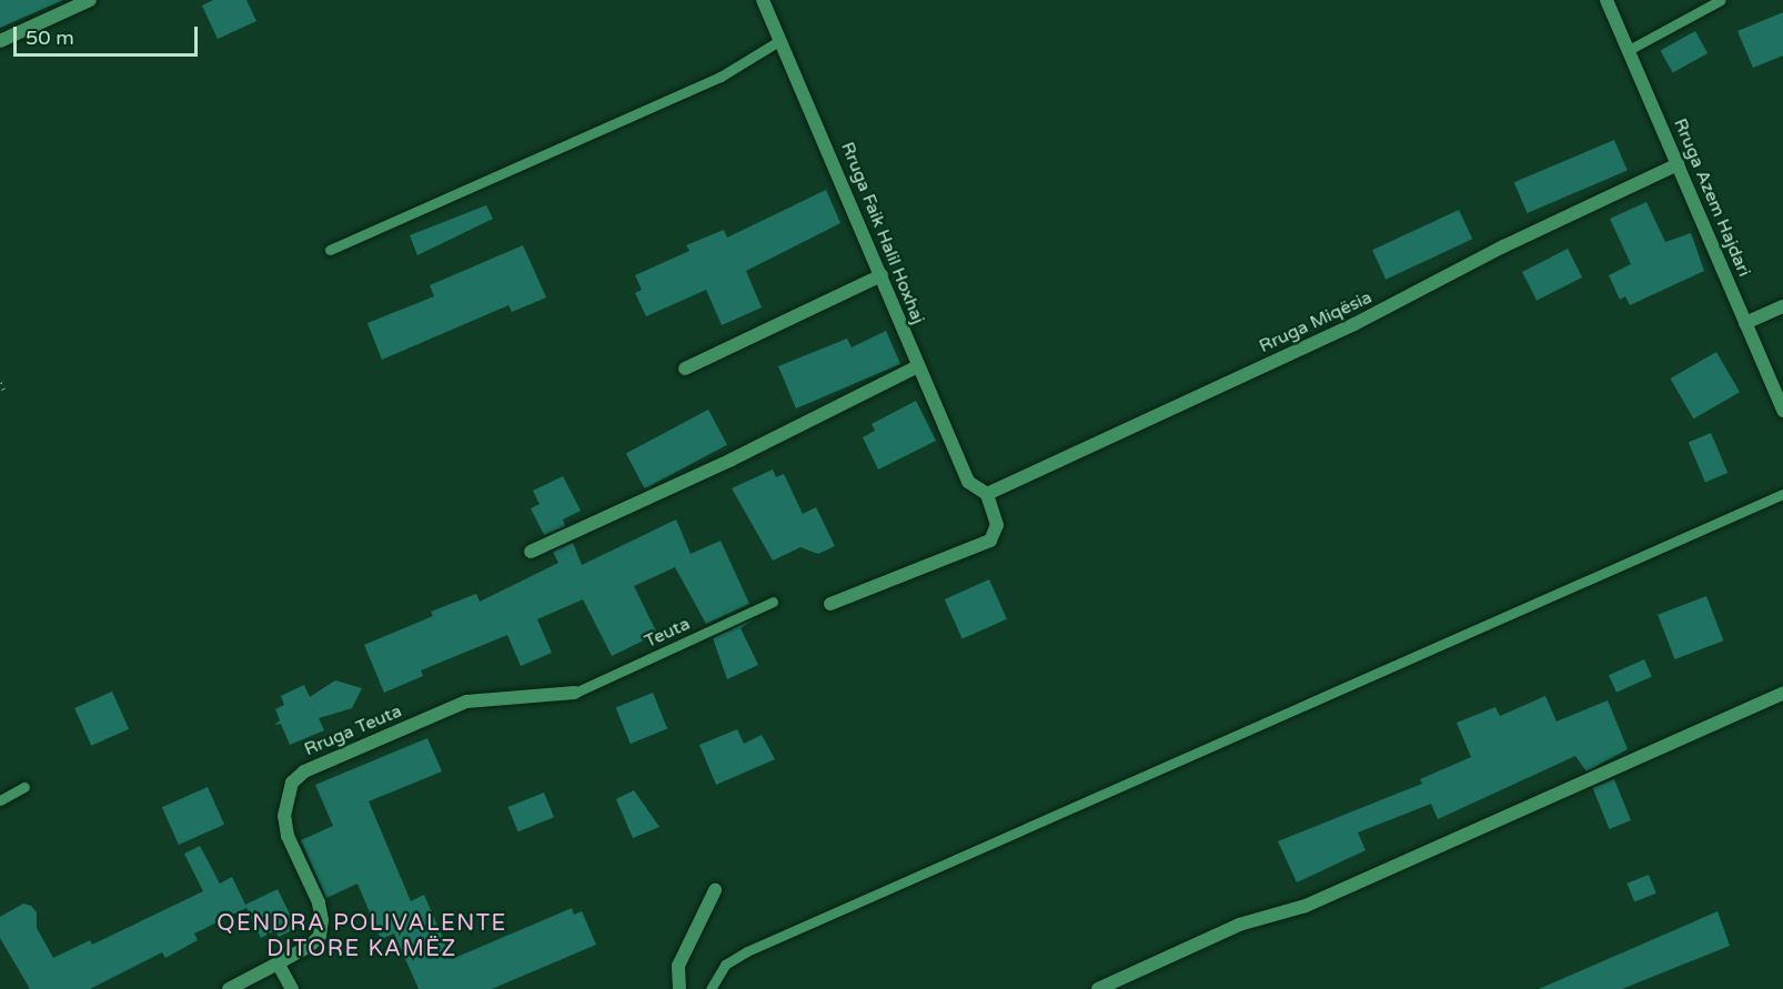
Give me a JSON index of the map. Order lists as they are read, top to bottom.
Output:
{
  "streets": {
    "street": [
      "Rruga Azem Hajdari",
      "Rruga Faik Halil Hoxhaj",
      "Rruga Miqësia",
      "Rruga Teuta"
    ],
    "lane": ["Teuta"]
  },
  "crossings": [
    ["Rruga Azem Hajdari", "Rruga Miqësia"],
    ["Rruga Faik Halil Hoxhaj", "Rruga Miqësia"],
    ["Teuta", "Rruga Teuta"]
  ],
  "districts": ["QENDRA POLIVALENTE DITORE KAMËZ"],
  "scale_bar": "50 m"
}
